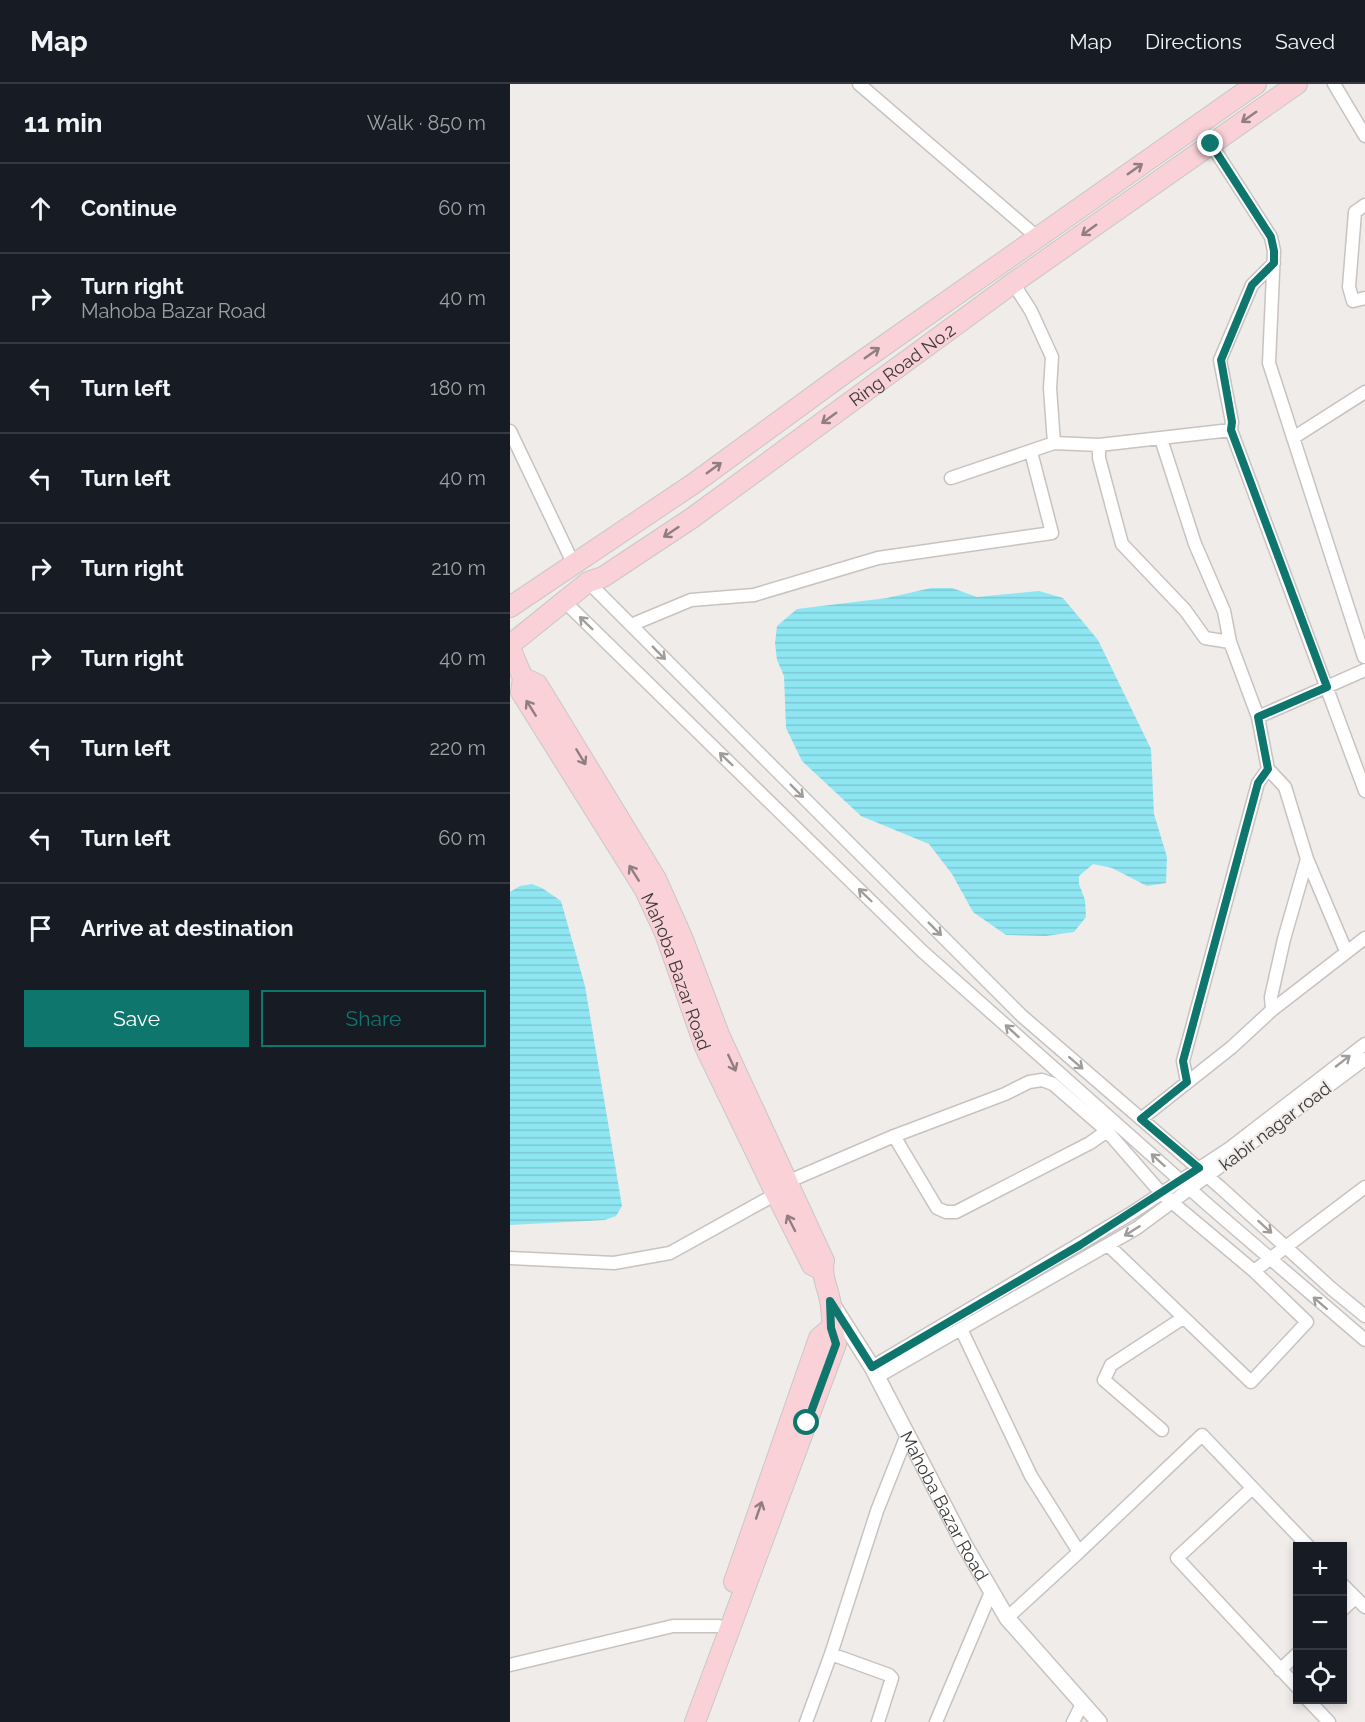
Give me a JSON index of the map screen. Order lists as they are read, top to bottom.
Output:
{
  "streets": {
    "main road": ["Ring Road No.2", "Mahoba Bazar Road"],
    "street": ["kabir nagar road"]
  },
  "crossings": [
    ["Ring Road No.2", "Mahoba Bazar Road"],
    ["Mahoba Bazar Road", "kabir nagar road"]
  ],
  "page": {
    "header": "Map",
    "nav": ["Map", "Directions", "Saved"],
    "heading": ["11 min", "Walk · 850 m"],
    "list": [
      ["Continue", "60 m"],
      ["Turn right", "Mahoba Bazar Road", "40 m"],
      ["Turn left", "180 m"],
      ["Turn left", "40 m"],
      ["Turn right", "210 m"],
      ["Turn right", "40 m"],
      ["Turn left", "220 m"],
      ["Turn left", "60 m"],
      "Arrive at destination"
    ],
    "buttons": ["Save", "Share"],
    "map_buttons": ["+", "−"]
  }
}
